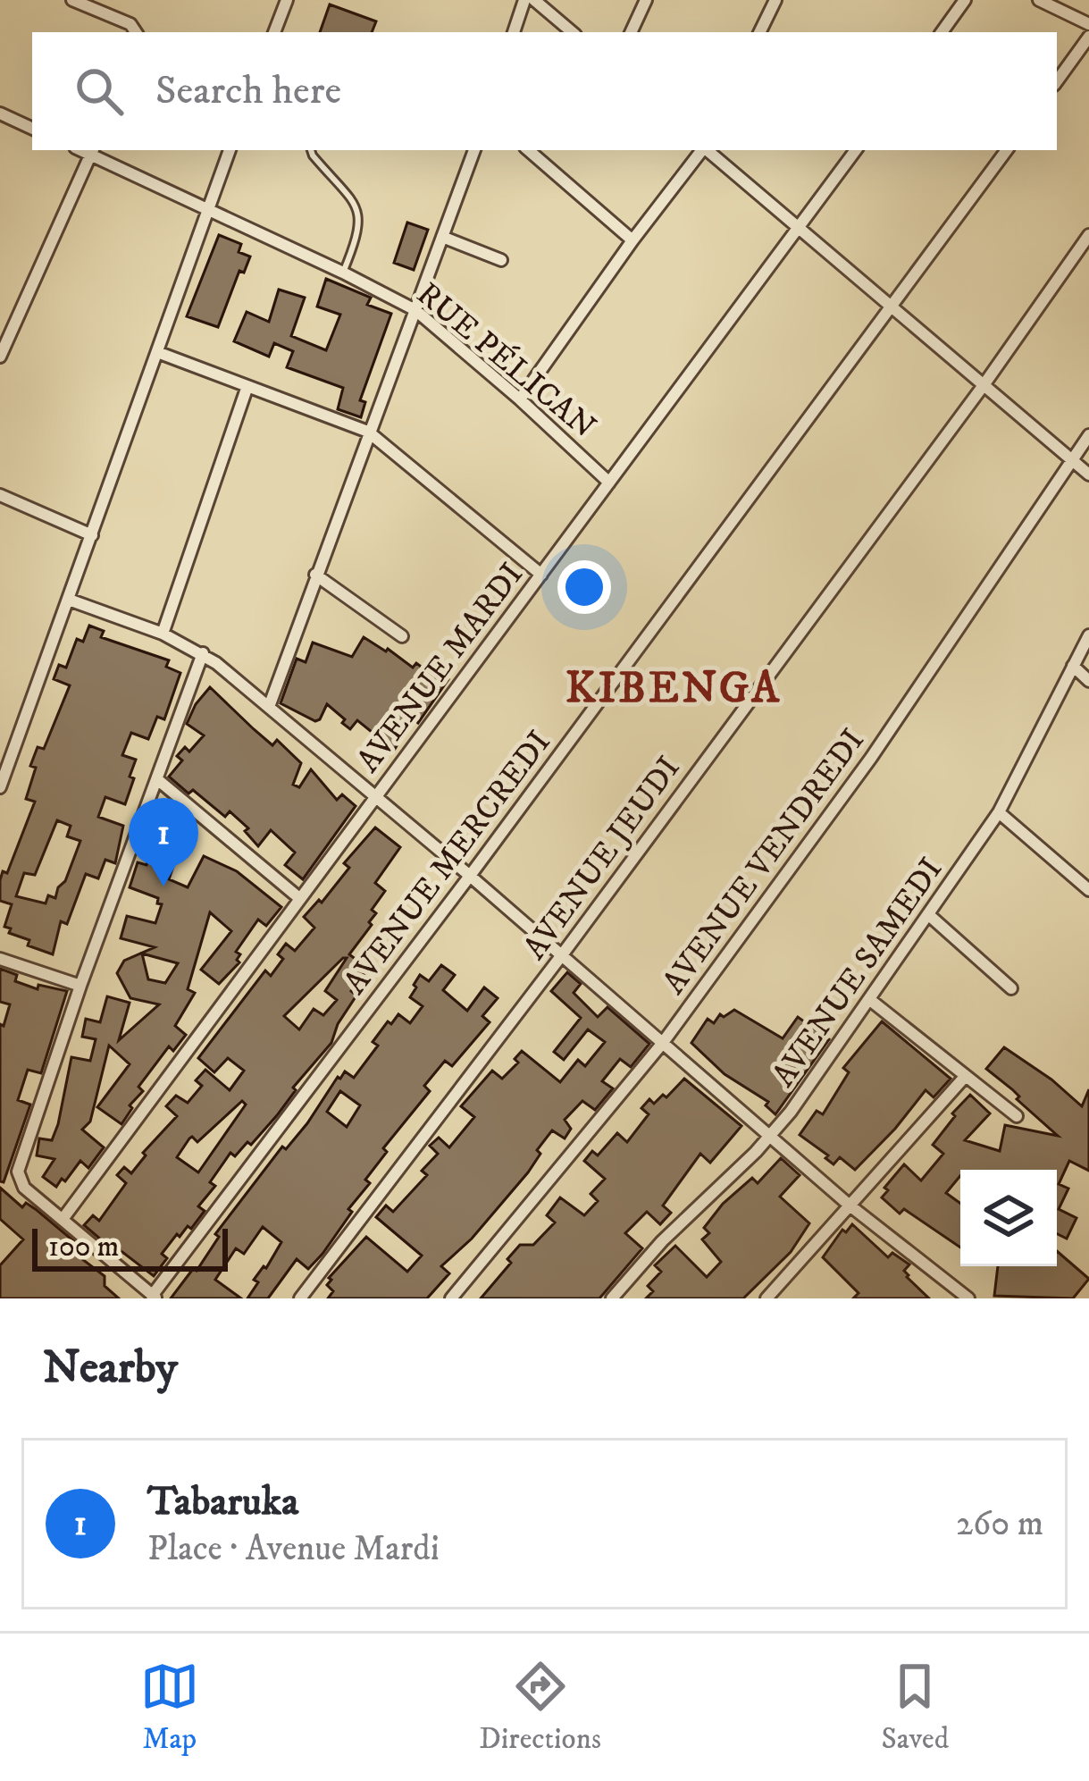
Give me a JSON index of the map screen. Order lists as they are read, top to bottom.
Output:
{
  "streets": {
    "street": [
      "RUE PÉLICAN",
      "AVENUE MARDI",
      "AVENUE JEUDI",
      "AVENUE VENDREDI",
      "AVENUE MERCREDI",
      "AVENUE SAMEDI"
    ]
  },
  "crossings": [
    ["RUE PÉLICAN", "AVENUE MARDI"]
  ],
  "districts": ["KIBENGA"],
  "scale_bar": "100 m",
  "page": {
    "search": "Search here",
    "pins": "1",
    "scale": "100 m",
    "heading": "Nearby",
    "list": [
      {
        "mark": "1",
        "name": "Tabaruka",
        "note": "Place · Avenue Mardi",
        "value": "260 m"
      }
    ],
    "nav": ["Map", "Directions", "Saved"]
  }
}
